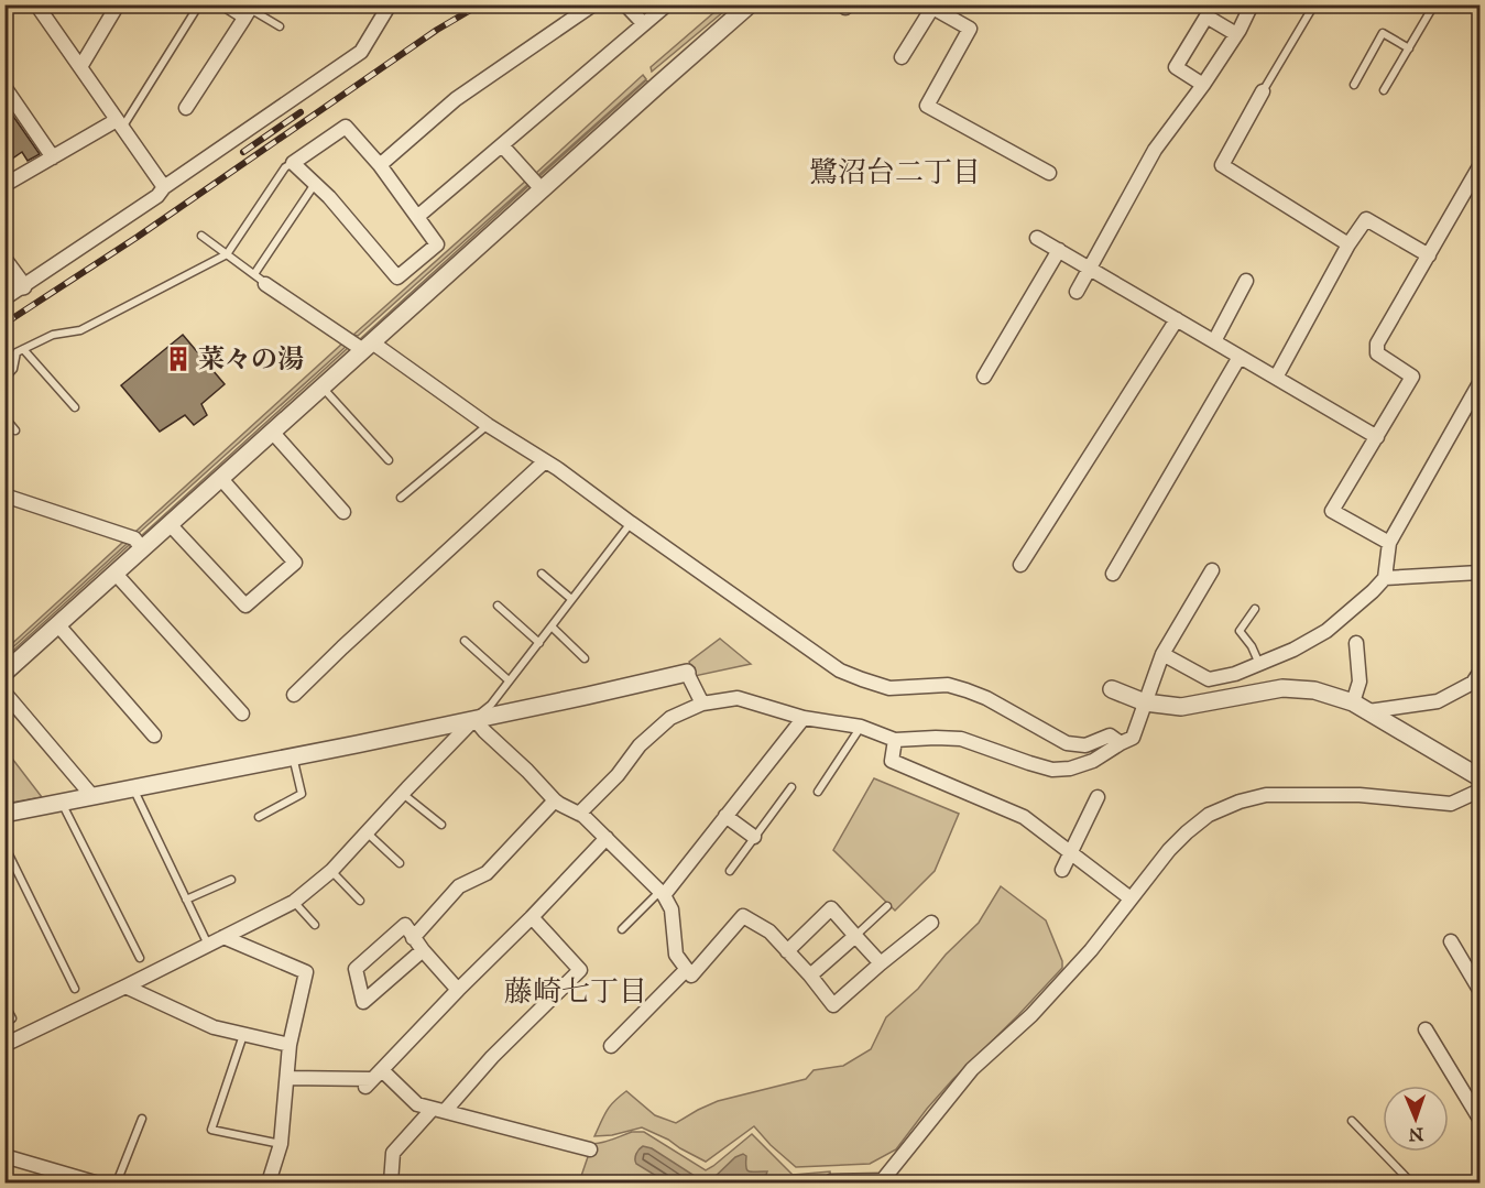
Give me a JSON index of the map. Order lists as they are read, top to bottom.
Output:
{
  "districts": ["鷺沼台二丁目", "藤崎七丁目"],
  "places": {
    "building": ["菜々の湯"]
  },
  "north": "bottom"
}
